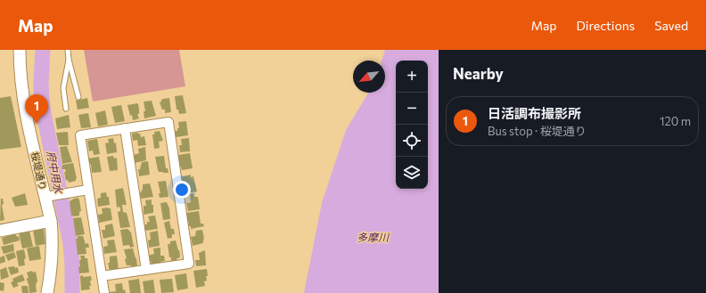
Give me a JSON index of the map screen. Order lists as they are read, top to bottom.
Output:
{
  "streets": {
    "street": ["桜堤通り"]
  },
  "water": ["府中用水", "多摩川"],
  "north": "bottom left",
  "page": {
    "header": "Map",
    "nav": ["Map", "Directions", "Saved"],
    "heading": "Nearby",
    "map_buttons": ["+", "−"],
    "pins": "1",
    "list": [
      {
        "mark": "1",
        "name": "日活調布撮影所",
        "note": "Bus stop · 桜堤通り",
        "value": "120 m"
      }
    ]
  }
}
